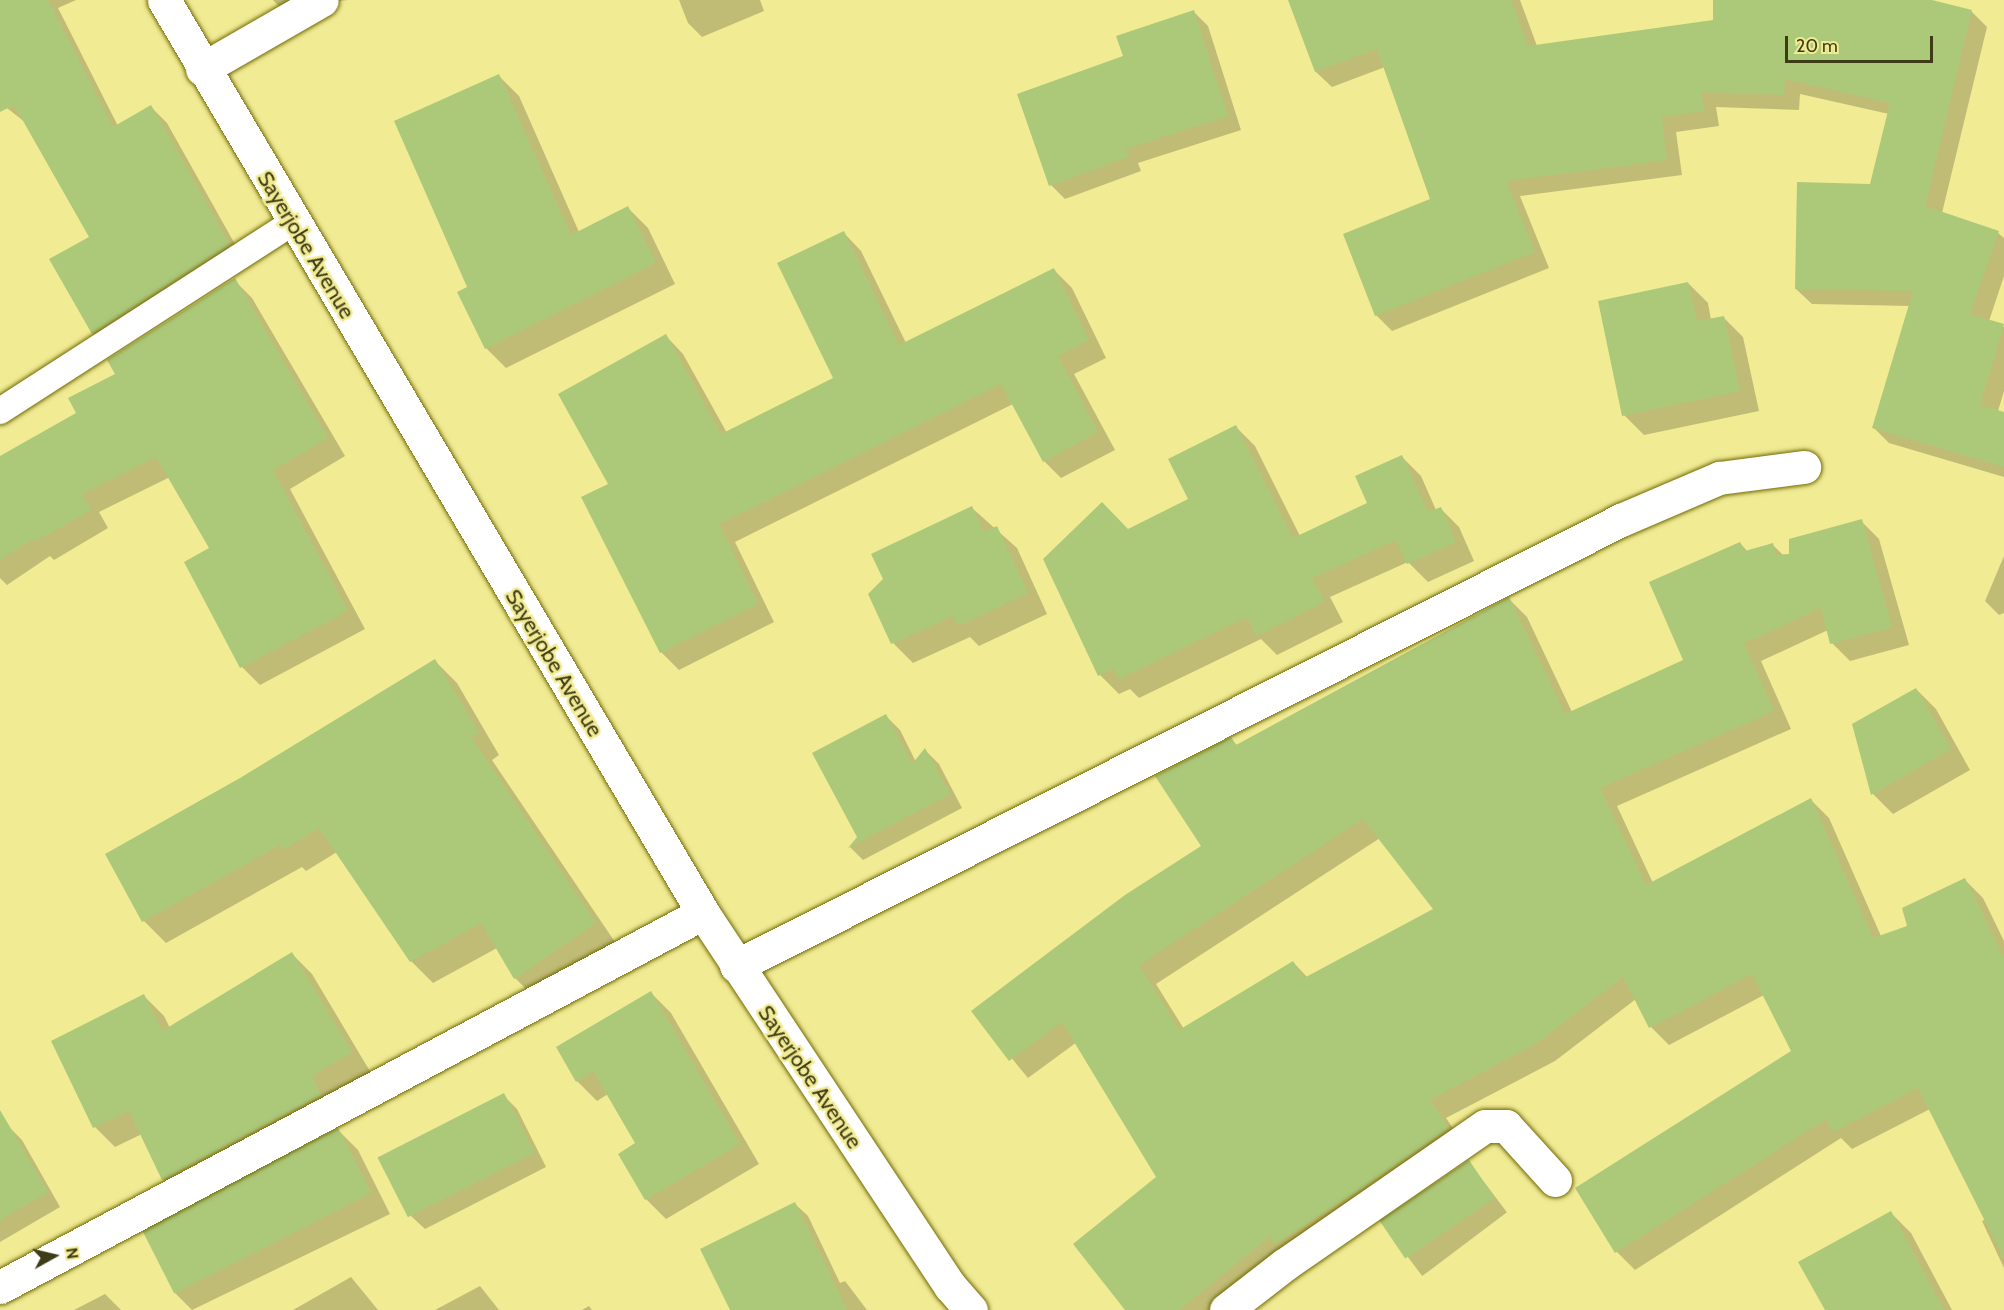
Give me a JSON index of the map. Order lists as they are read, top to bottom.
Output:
{
  "streets": {
    "street": ["Sayerjobe Avenue"]
  },
  "scale_bar": "20 m",
  "north": "right"
}
